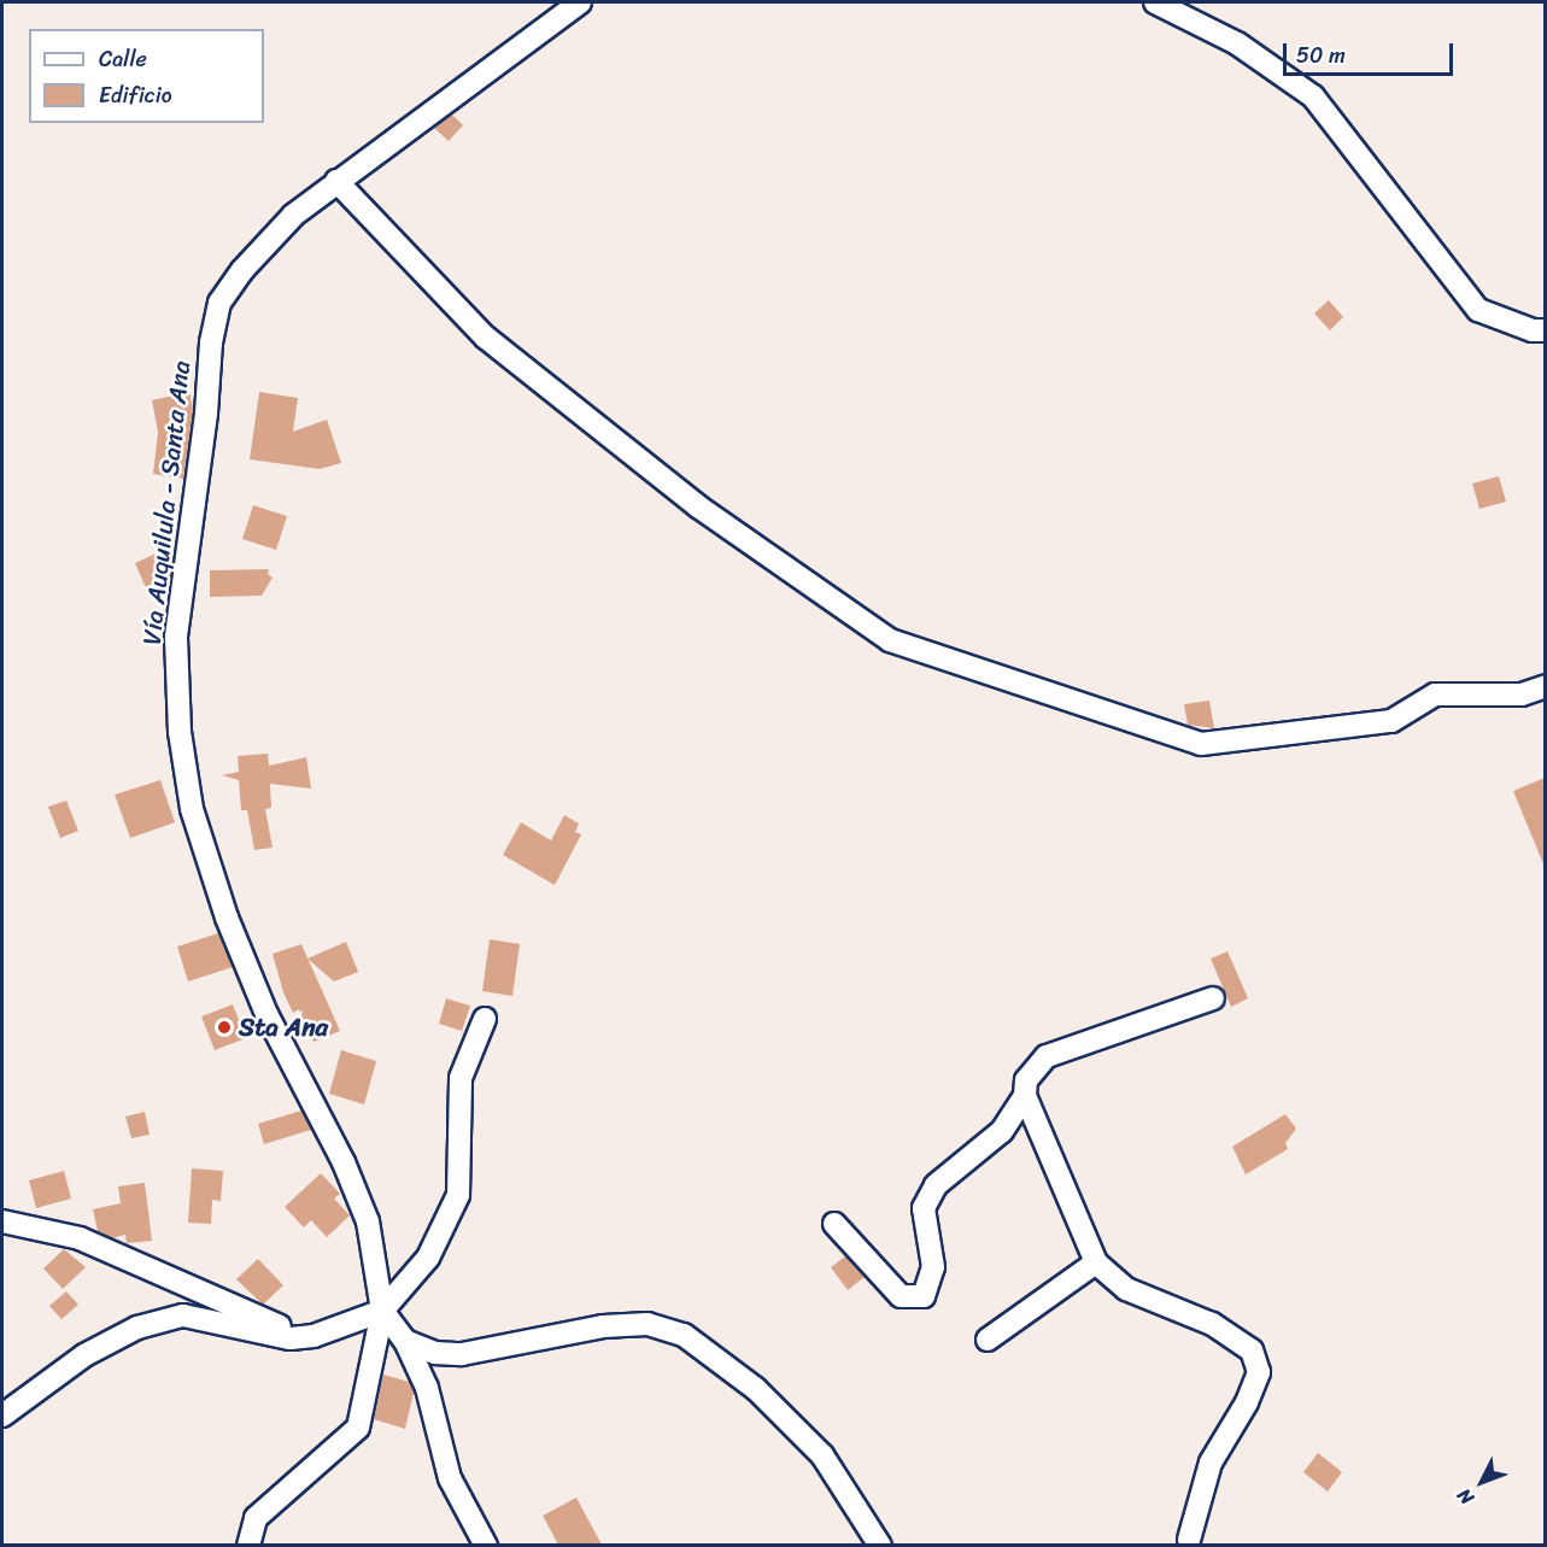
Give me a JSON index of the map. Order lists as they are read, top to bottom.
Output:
{
  "streets": {
    "street": ["Vía Auquilula - Santa Ana"]
  },
  "places": ["Sta Ana"],
  "legend": ["Calle", "Edificio"],
  "scale_bar": "50 m",
  "north": "bottom left"
}
